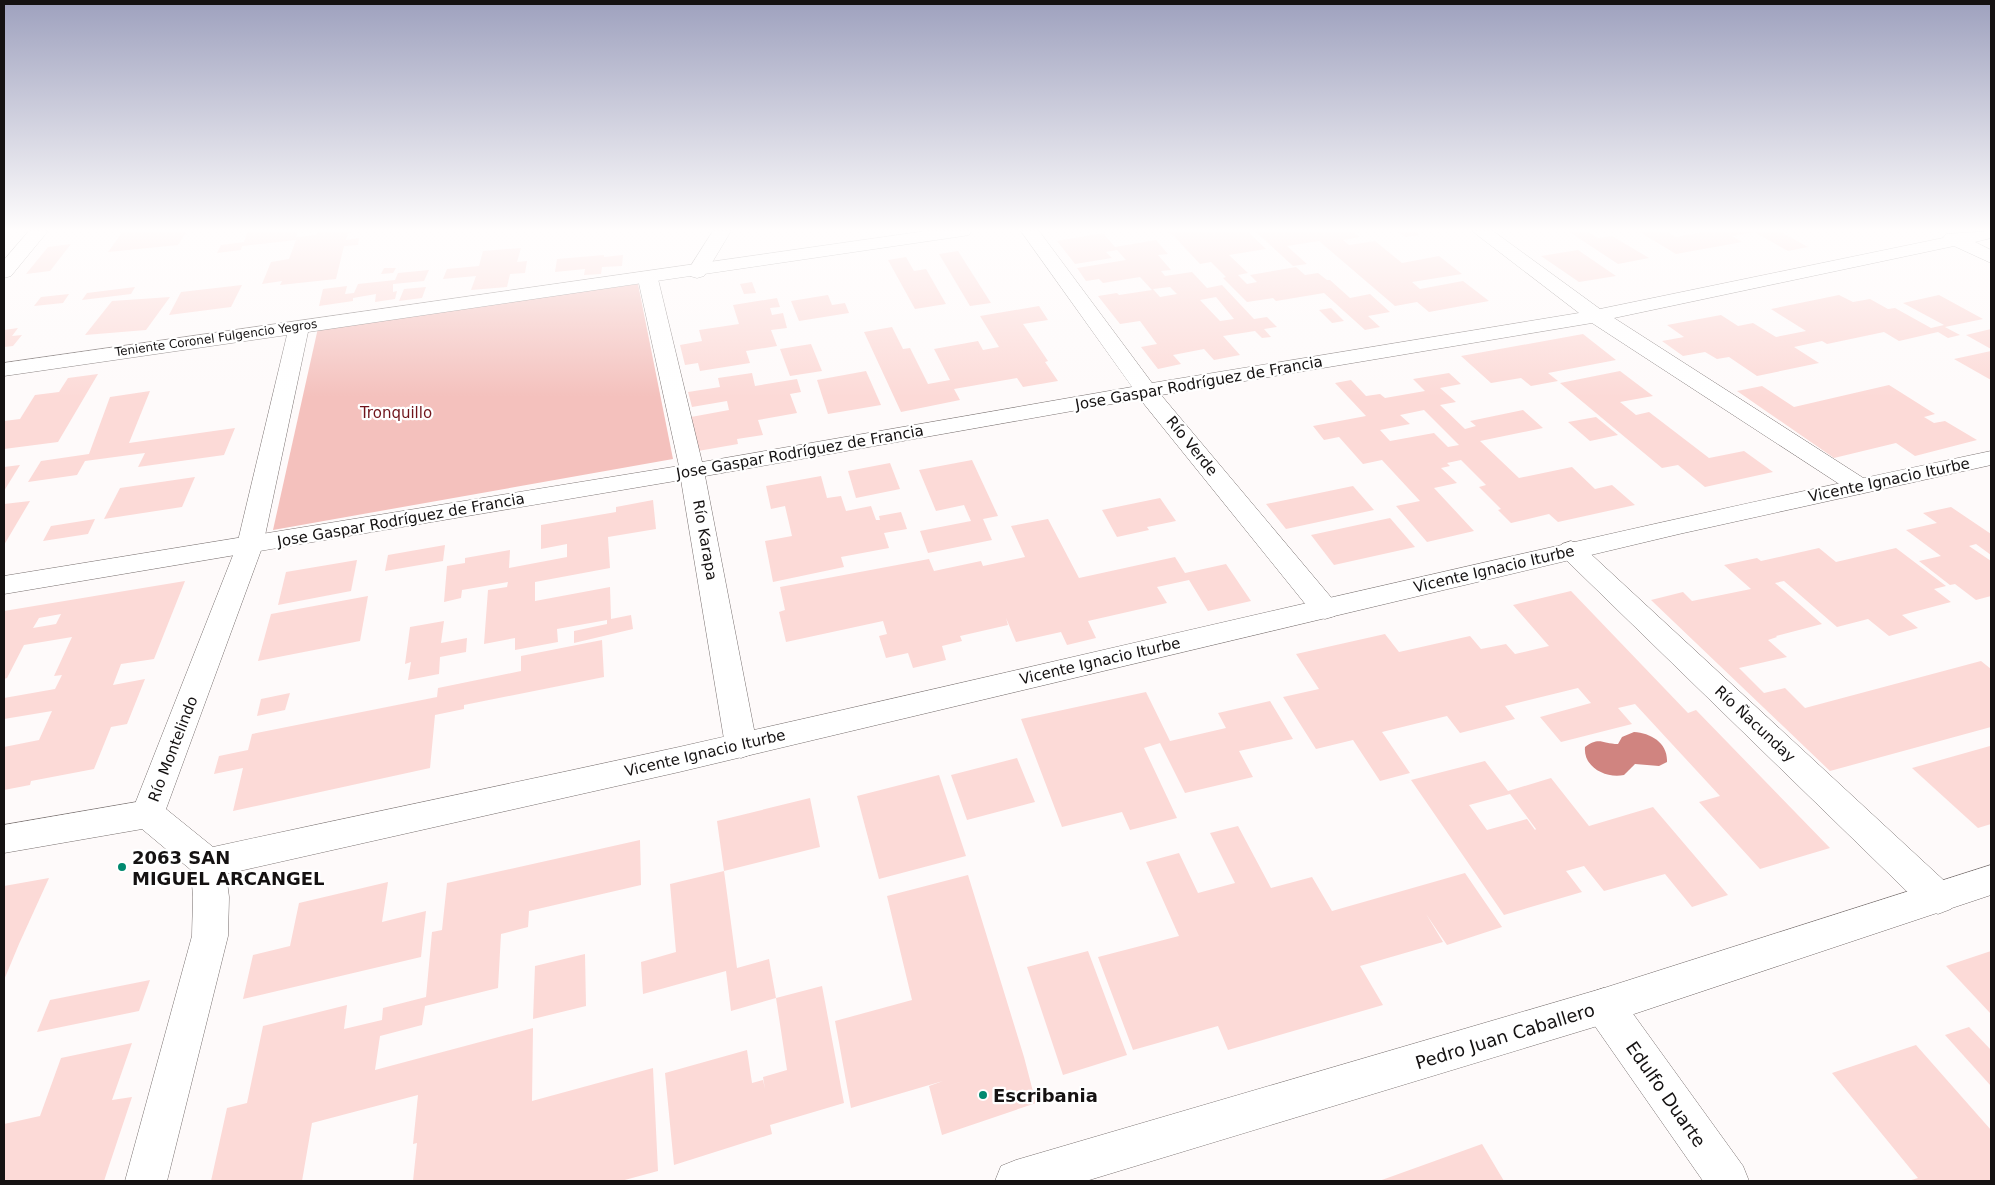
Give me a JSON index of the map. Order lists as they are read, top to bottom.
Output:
{
  "streets": {
    "street": [
      "Teniente Coronel Fulgencio Yegros",
      "Jose Gaspar Rodríguez de Francia",
      "Río Verde",
      "Vicente Ignacio Iturbe",
      "Río Karapa",
      "Río Ñacunday",
      "Río Montelindo",
      "Pedro Juan Caballero",
      "Edulfo Duarte"
    ]
  },
  "crossings": [
    ["Teniente Coronel Fulgencio Yegros", "Río Montelindo"],
    ["Jose Gaspar Rodríguez de Francia", "Río Verde"],
    ["Jose Gaspar Rodríguez de Francia", "Río Karapa"],
    ["Jose Gaspar Rodríguez de Francia", "Río Montelindo"],
    ["Río Verde", "Vicente Ignacio Iturbe"],
    ["Vicente Ignacio Iturbe", "Río Karapa"],
    ["Vicente Ignacio Iturbe", "Río Ñacunday"],
    ["Vicente Ignacio Iturbe", "Río Montelindo"],
    ["Río Ñacunday", "Pedro Juan Caballero"],
    ["Pedro Juan Caballero", "Edulfo Duarte"]
  ],
  "parks": ["Tronquillo"],
  "places": ["2063 SAN MIGUEL ARCANGEL", "Escribania"]
}
